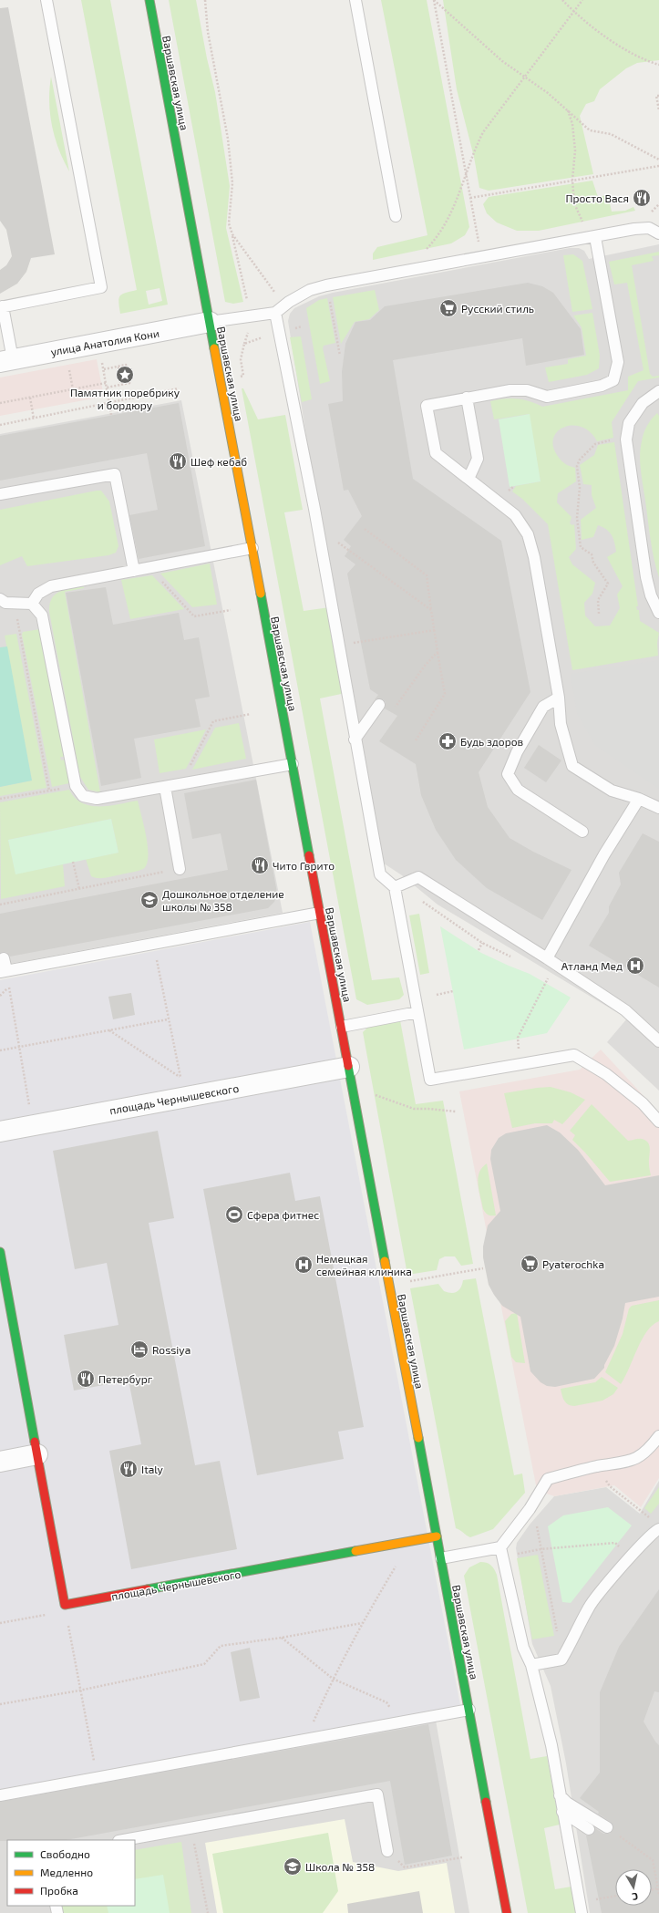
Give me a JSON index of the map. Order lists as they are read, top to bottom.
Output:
{
  "streets": {
    "street": ["Варшавская улица", "улица Анатолия Кони", "площадь Чернышевского"]
  },
  "crossings": [
    ["Варшавская улица", "улица Анатолия Кони"],
    ["Варшавская улица", "площадь Чернышевского"]
  ],
  "places": {
    "restaurant": [
      "Просто Вася",
      "Шеф кебаб",
      "Чито Гврито",
      "Петербург",
      "Italy"
    ],
    "supermarket": ["Русский стиль", "Pyaterochka"],
    "place": ["Памятник поребрику и бордюру"],
    "pharmacy": ["Будь здоров"],
    "school or university": ["Дошкольное отделение школы № 358", "Школа № 358"],
    "hospital": ["Атланд Мед", "Немецкая семейная клиника"],
    "sports": ["Сфера фитнес"],
    "hotel": ["Rossiya"]
  },
  "legend": ["Свободно", "Медленно", "Пробка"],
  "north": "bottom"
}
